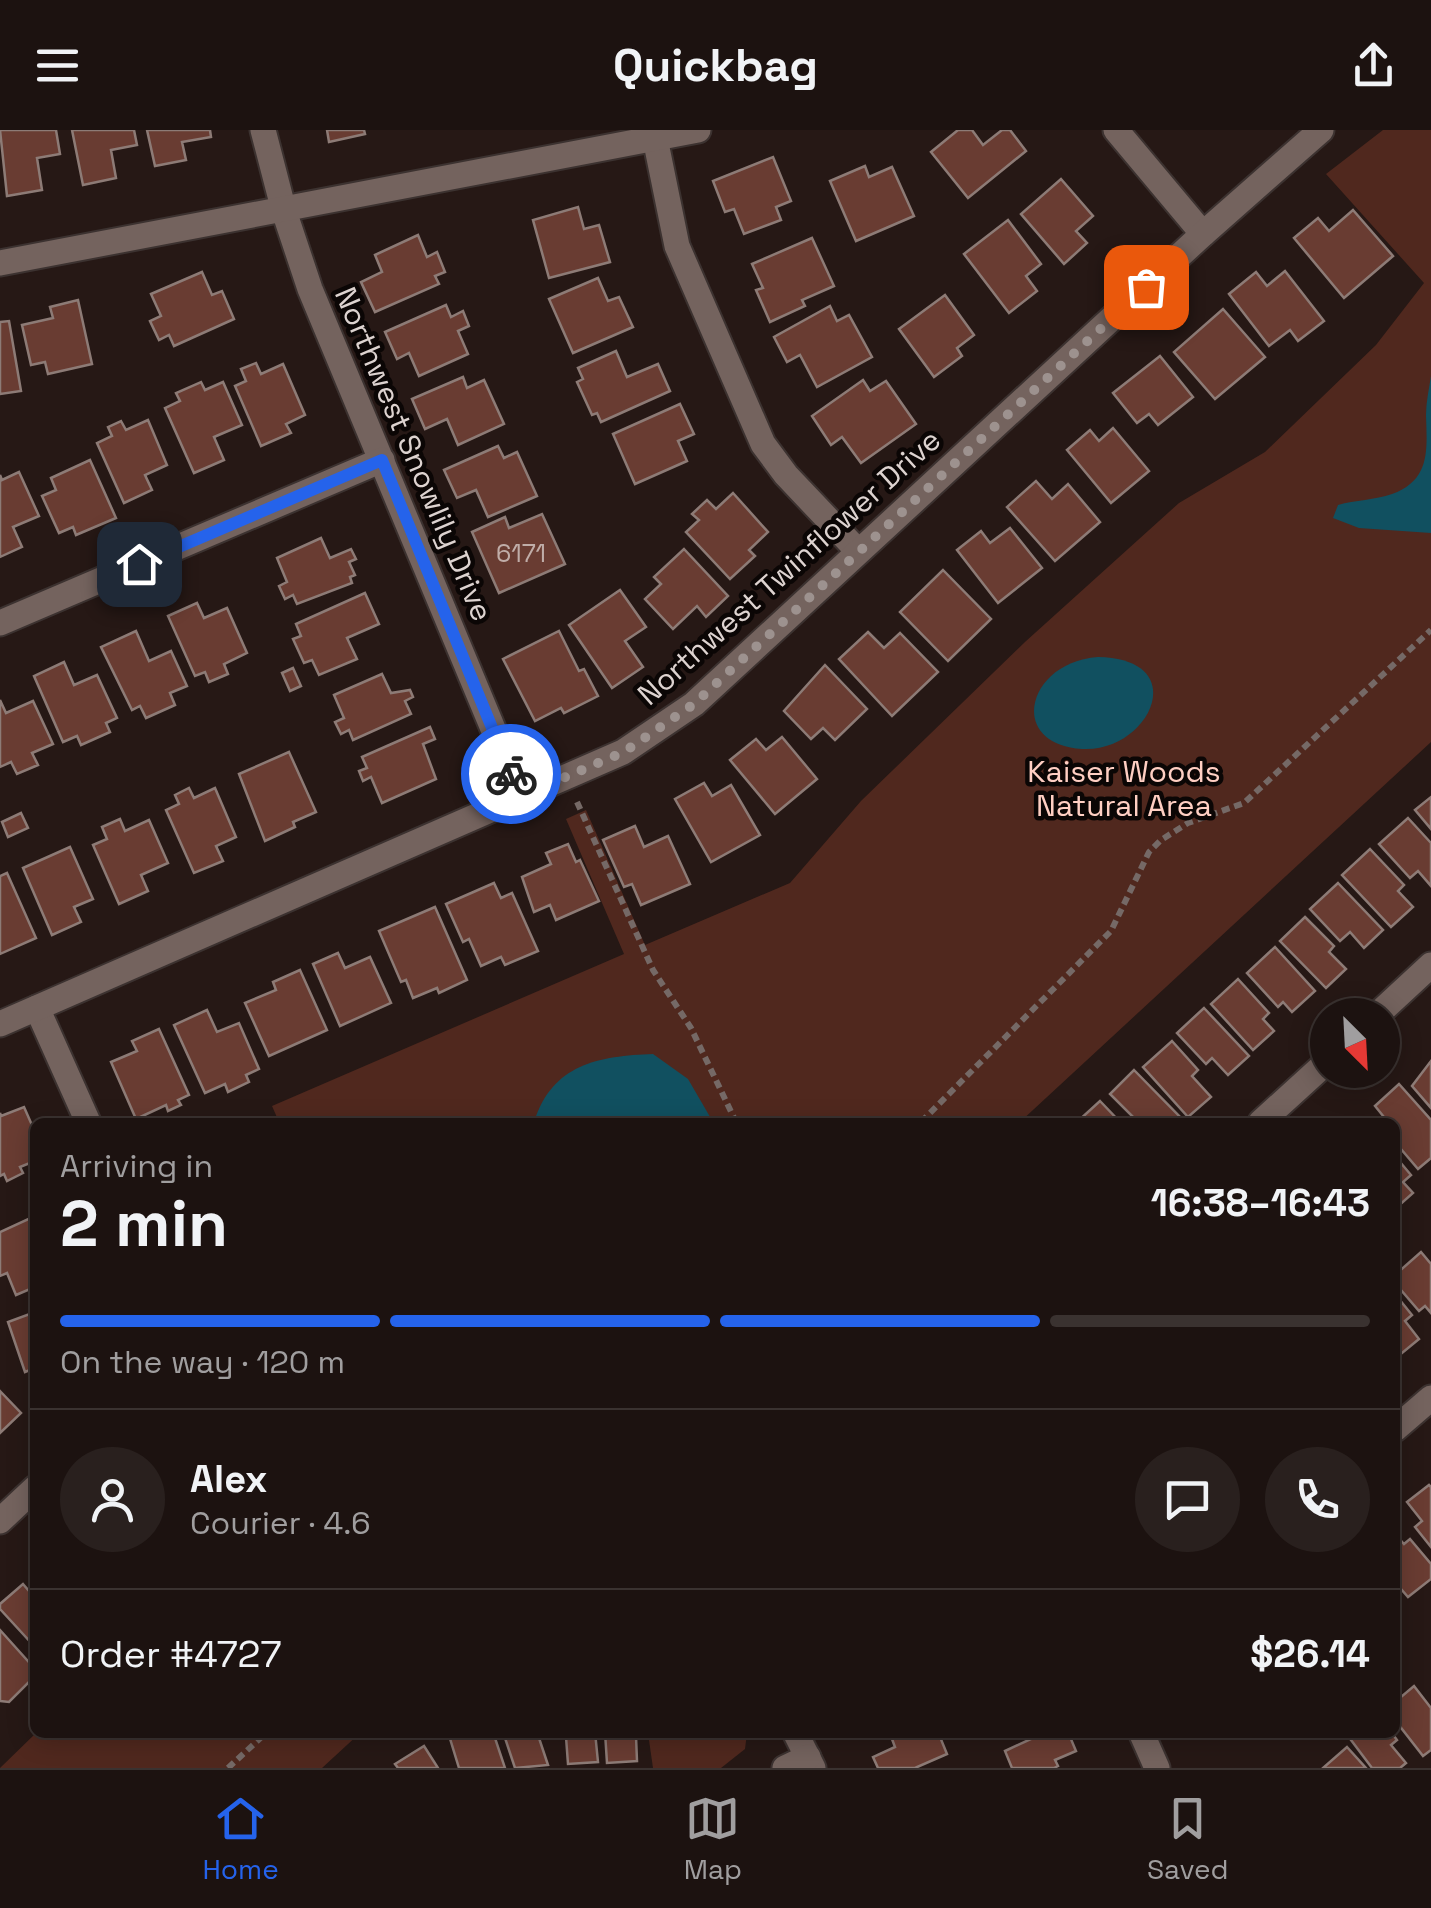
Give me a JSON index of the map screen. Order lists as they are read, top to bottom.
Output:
{
  "streets": {
    "street": ["Northwest Snowlily Drive", "Northwest Twinflower Drive"]
  },
  "crossings": [
    ["Northwest Snowlily Drive", "Northwest Twinflower Drive"]
  ],
  "parks": ["Kaiser Woods Natural Area"],
  "house_numbers": ["6171"],
  "north": "bottom right",
  "page": {
    "header": "Quickbag",
    "heading": ["2 min", "Arriving in", "16:38–16:43"],
    "panel": [
      "Alex",
      "Courier · 4.6",
      "Order #4727",
      "$26.14"
    ],
    "bar": "On the way · 120 m",
    "tabs": ["Home", "Map", "Saved"]
  }
}
